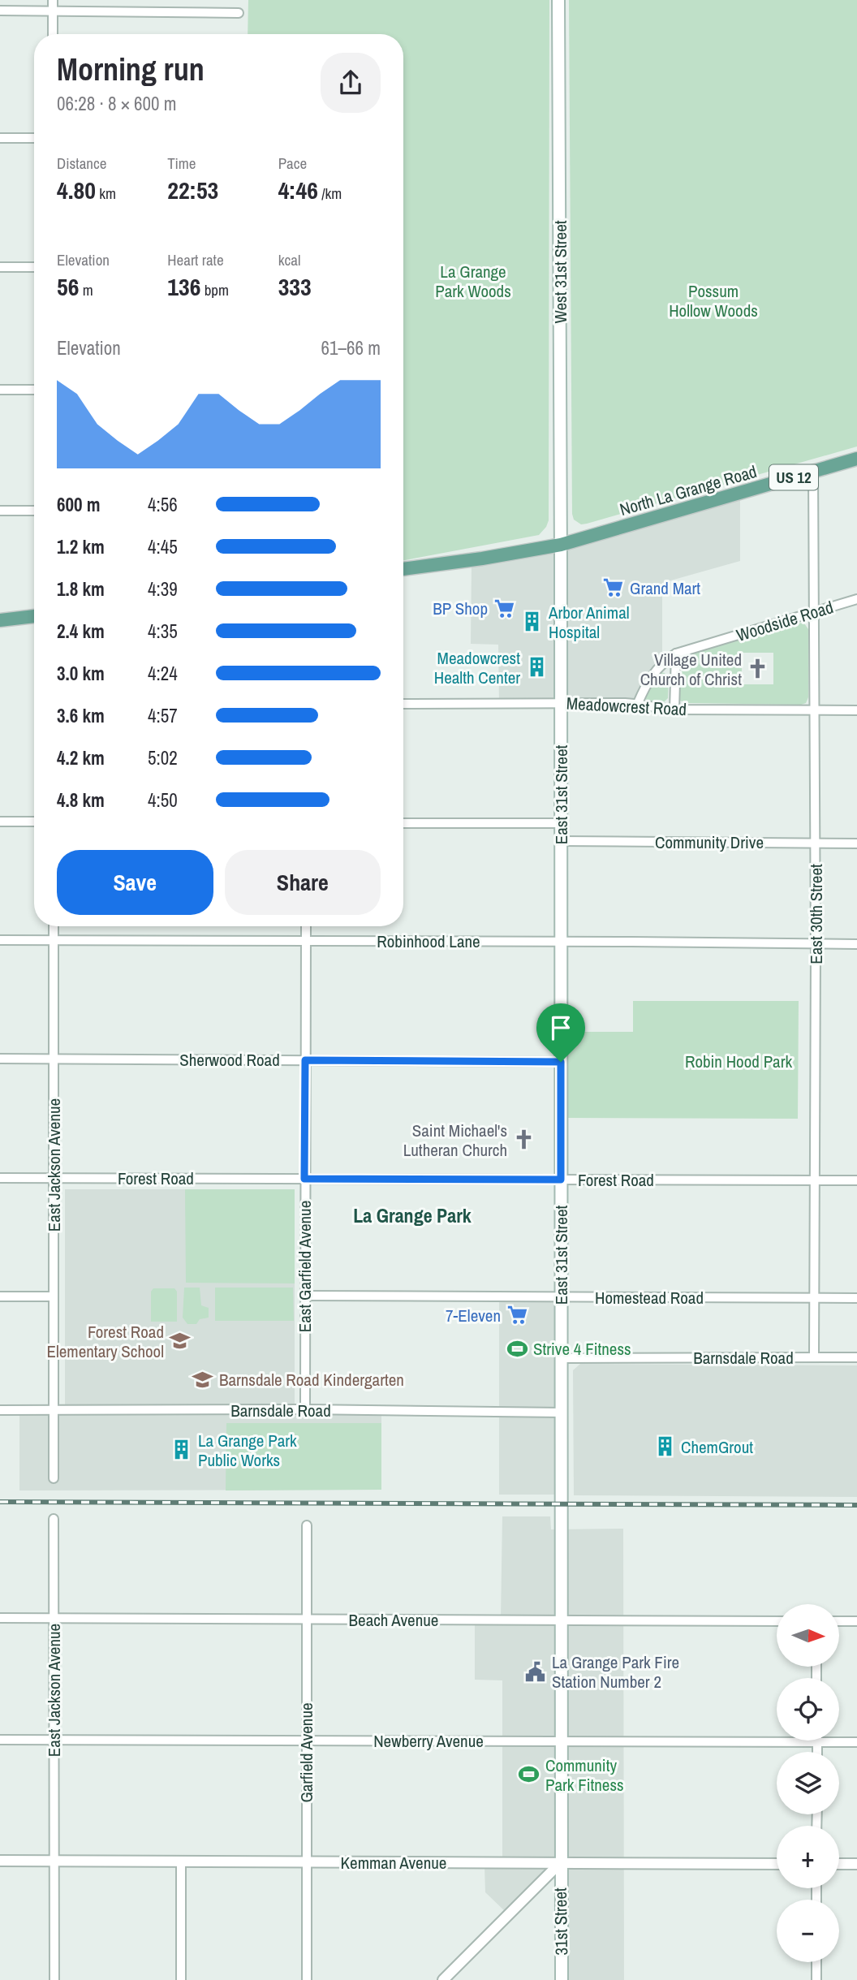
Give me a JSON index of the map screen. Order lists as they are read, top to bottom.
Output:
{
  "streets": {
    "main road": [
      "West 31st Street",
      "US 12",
      "North La Grange Road",
      "East 31st Street",
      "31st Street"
    ],
    "street": [
      "Woodside Road",
      "Meadowcrest Road",
      "Community Drive",
      "East 30th Street",
      "Robinhood Lane",
      "Sherwood Road",
      "East Jackson Avenue",
      "Forest Road",
      "East Garfield Avenue",
      "Homestead Road",
      "Barnsdale Road",
      "Beach Avenue",
      "Newberry Avenue",
      "Garfield Avenue",
      "Kemman Avenue"
    ]
  },
  "crossings": [
    ["West 31st Street", "US 12"],
    ["West 31st Street", "North La Grange Road"],
    ["West 31st Street", "East 31st Street"],
    ["US 12", "North La Grange Road"],
    ["US 12", "East 31st Street"],
    ["North La Grange Road", "East 31st Street"],
    ["North La Grange Road", "East 30th Street"],
    ["Woodside Road", "Meadowcrest Road"],
    ["Woodside Road", "East 30th Street"],
    ["Meadowcrest Road", "East 31st Street"],
    ["Meadowcrest Road", "East 30th Street"],
    ["East 31st Street", "Community Drive"],
    ["East 31st Street", "Robinhood Lane"],
    ["East 31st Street", "Sherwood Road"],
    ["East 31st Street", "Forest Road"],
    ["East 31st Street", "Homestead Road"],
    ["East 31st Street", "Barnsdale Road"],
    ["East 31st Street", "Beach Avenue"],
    ["East 31st Street", "Newberry Avenue"],
    ["East 31st Street", "Kemman Avenue"],
    ["East 31st Street", "31st Street"],
    ["Community Drive", "East 30th Street"],
    ["East 30th Street", "Robinhood Lane"],
    ["East 30th Street", "Forest Road"],
    ["East 30th Street", "Homestead Road"],
    ["East 30th Street", "Barnsdale Road"],
    ["Robinhood Lane", "East Jackson Avenue"],
    ["Robinhood Lane", "East Garfield Avenue"],
    ["Sherwood Road", "East Jackson Avenue"],
    ["Sherwood Road", "East Garfield Avenue"],
    ["East Jackson Avenue", "Forest Road"],
    ["East Jackson Avenue", "Barnsdale Road"],
    ["East Jackson Avenue", "Beach Avenue"],
    ["East Jackson Avenue", "Newberry Avenue"],
    ["East Jackson Avenue", "Kemman Avenue"],
    ["Forest Road", "East Garfield Avenue"],
    ["East Garfield Avenue", "Homestead Road"],
    ["East Garfield Avenue", "Barnsdale Road"],
    ["Beach Avenue", "Garfield Avenue"],
    ["Newberry Avenue", "Garfield Avenue"],
    ["Garfield Avenue", "Kemman Avenue"],
    ["Kemman Avenue", "31st Street"]
  ],
  "districts": ["La Grange Park"],
  "parks": ["La Grange Park Woods", "Possum Hollow Woods", "Robin Hood Park"],
  "places": {
    "supermarket": ["Grand Mart", "BP Shop", "7-Eleven"],
    "building": [
      "Arbor Animal Hospital",
      "Meadowcrest Health Center",
      "ChemGrout",
      "La Grange Park Public Works"
    ],
    "church": ["Village United Church of Christ", "Saint Michael's Lutheran Church"],
    "school or university": ["Forest Road Elementary School", "Barnsdale Road Kindergarten"],
    "sports": ["Strive 4 Fitness", "Community Park Fitness"],
    "public building": ["La Grange Park Fire Station Number 2"]
  },
  "north": "right",
  "page": {
    "heading": ["Morning run", "06:28 · 8 × 600 m"],
    "stats": [
      ["Distance", "4.80 km"],
      ["Time", "22:53"],
      ["Pace", "4:46 /km"],
      ["Elevation", "56 m"],
      ["Heart rate", "136 bpm"],
      ["kcal", "333"]
    ],
    "chart": ["Elevation", "61–66 m"],
    "list": [
      {
        "name": "600 m",
        "note": "4:56"
      },
      {
        "name": "1.2 km",
        "note": "4:45"
      },
      {
        "name": "1.8 km",
        "note": "4:39"
      },
      {
        "name": "2.4 km",
        "note": "4:35"
      },
      {
        "name": "3.0 km",
        "note": "4:24"
      },
      {
        "name": "3.6 km",
        "note": "4:57"
      },
      {
        "name": "4.2 km",
        "note": "5:02"
      },
      {
        "name": "4.8 km",
        "note": "4:50"
      }
    ],
    "buttons": ["Save", "Share"],
    "map_buttons": ["+", "−"]
  }
}
